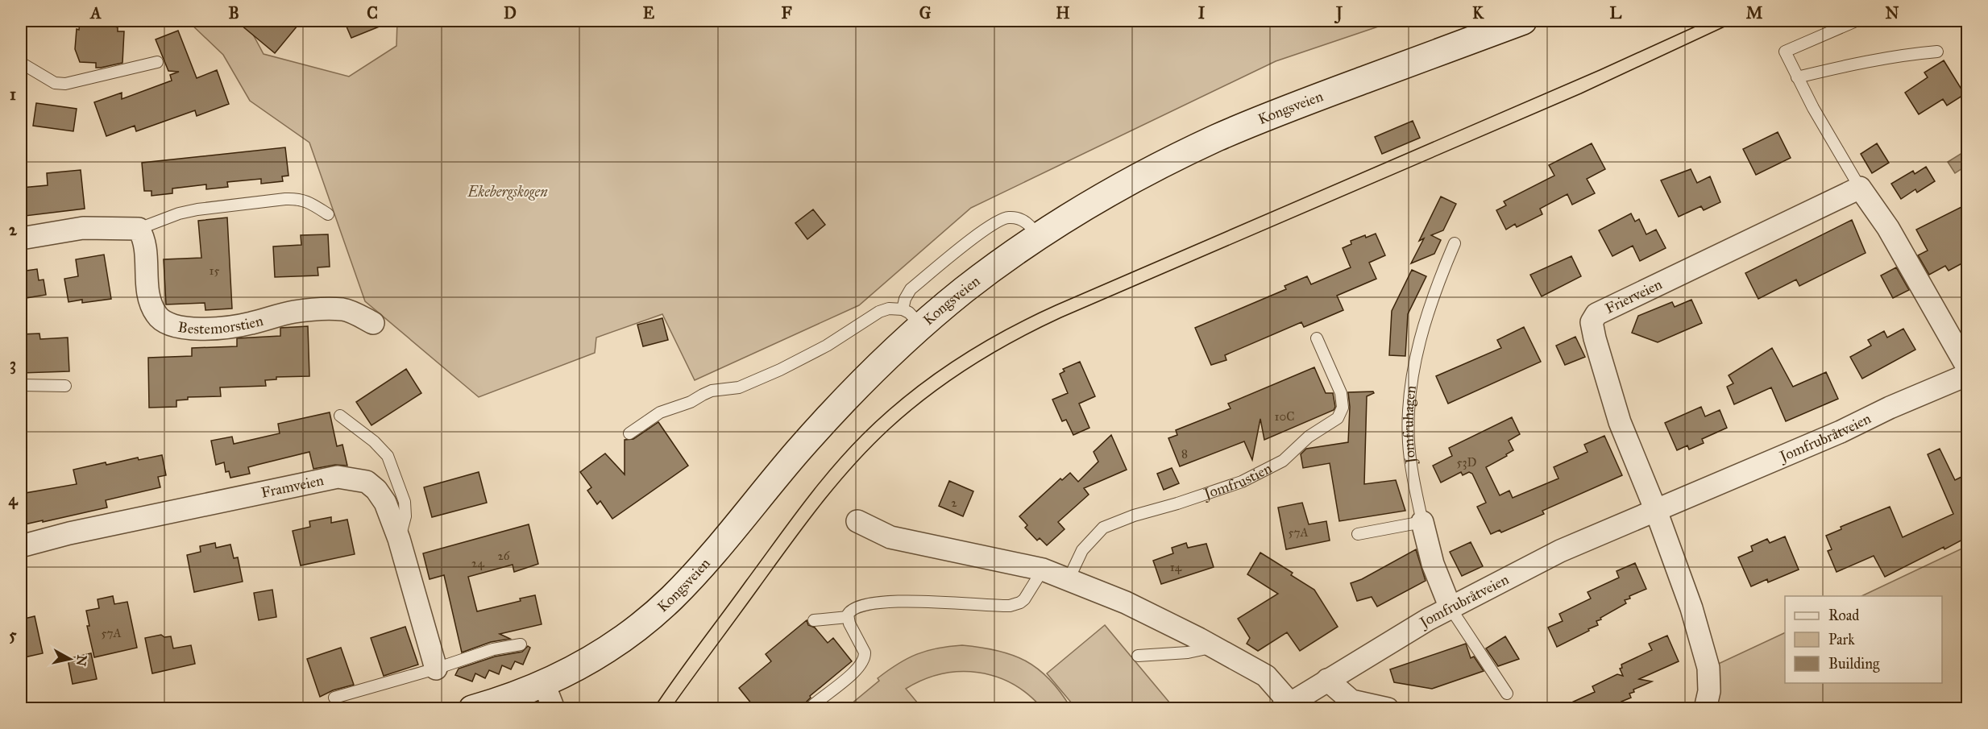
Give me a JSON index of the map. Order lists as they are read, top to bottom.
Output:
{
  "streets": {
    "main road": ["Kongsveien"],
    "street": [
      "Frierveien",
      "Bestemorstien",
      "Jomfruhagen",
      "Jomfrubråtveien",
      "Framveien"
    ],
    "lane": ["Jomfrustien"]
  },
  "crossings": [
    ["Frierveien", "Jomfrubråtveien"],
    ["Jomfruhagen", "Jomfrubråtveien"]
  ],
  "parks": ["Ekebergskogen"],
  "house_numbers": [
    "15",
    "10C",
    "8",
    "53D",
    "2",
    "57A",
    "26",
    "24",
    "14",
    "57A"
  ],
  "legend": ["Road", "Park", "Building"],
  "north": "right",
  "grid": {
    "columns": [
      "A",
      "B",
      "C",
      "D",
      "E",
      "F",
      "G",
      "H",
      "I",
      "J",
      "K",
      "L",
      "M",
      "N"
    ],
    "rows": [
      "1",
      "2",
      "3",
      "4",
      "5"
    ]
  }
}
